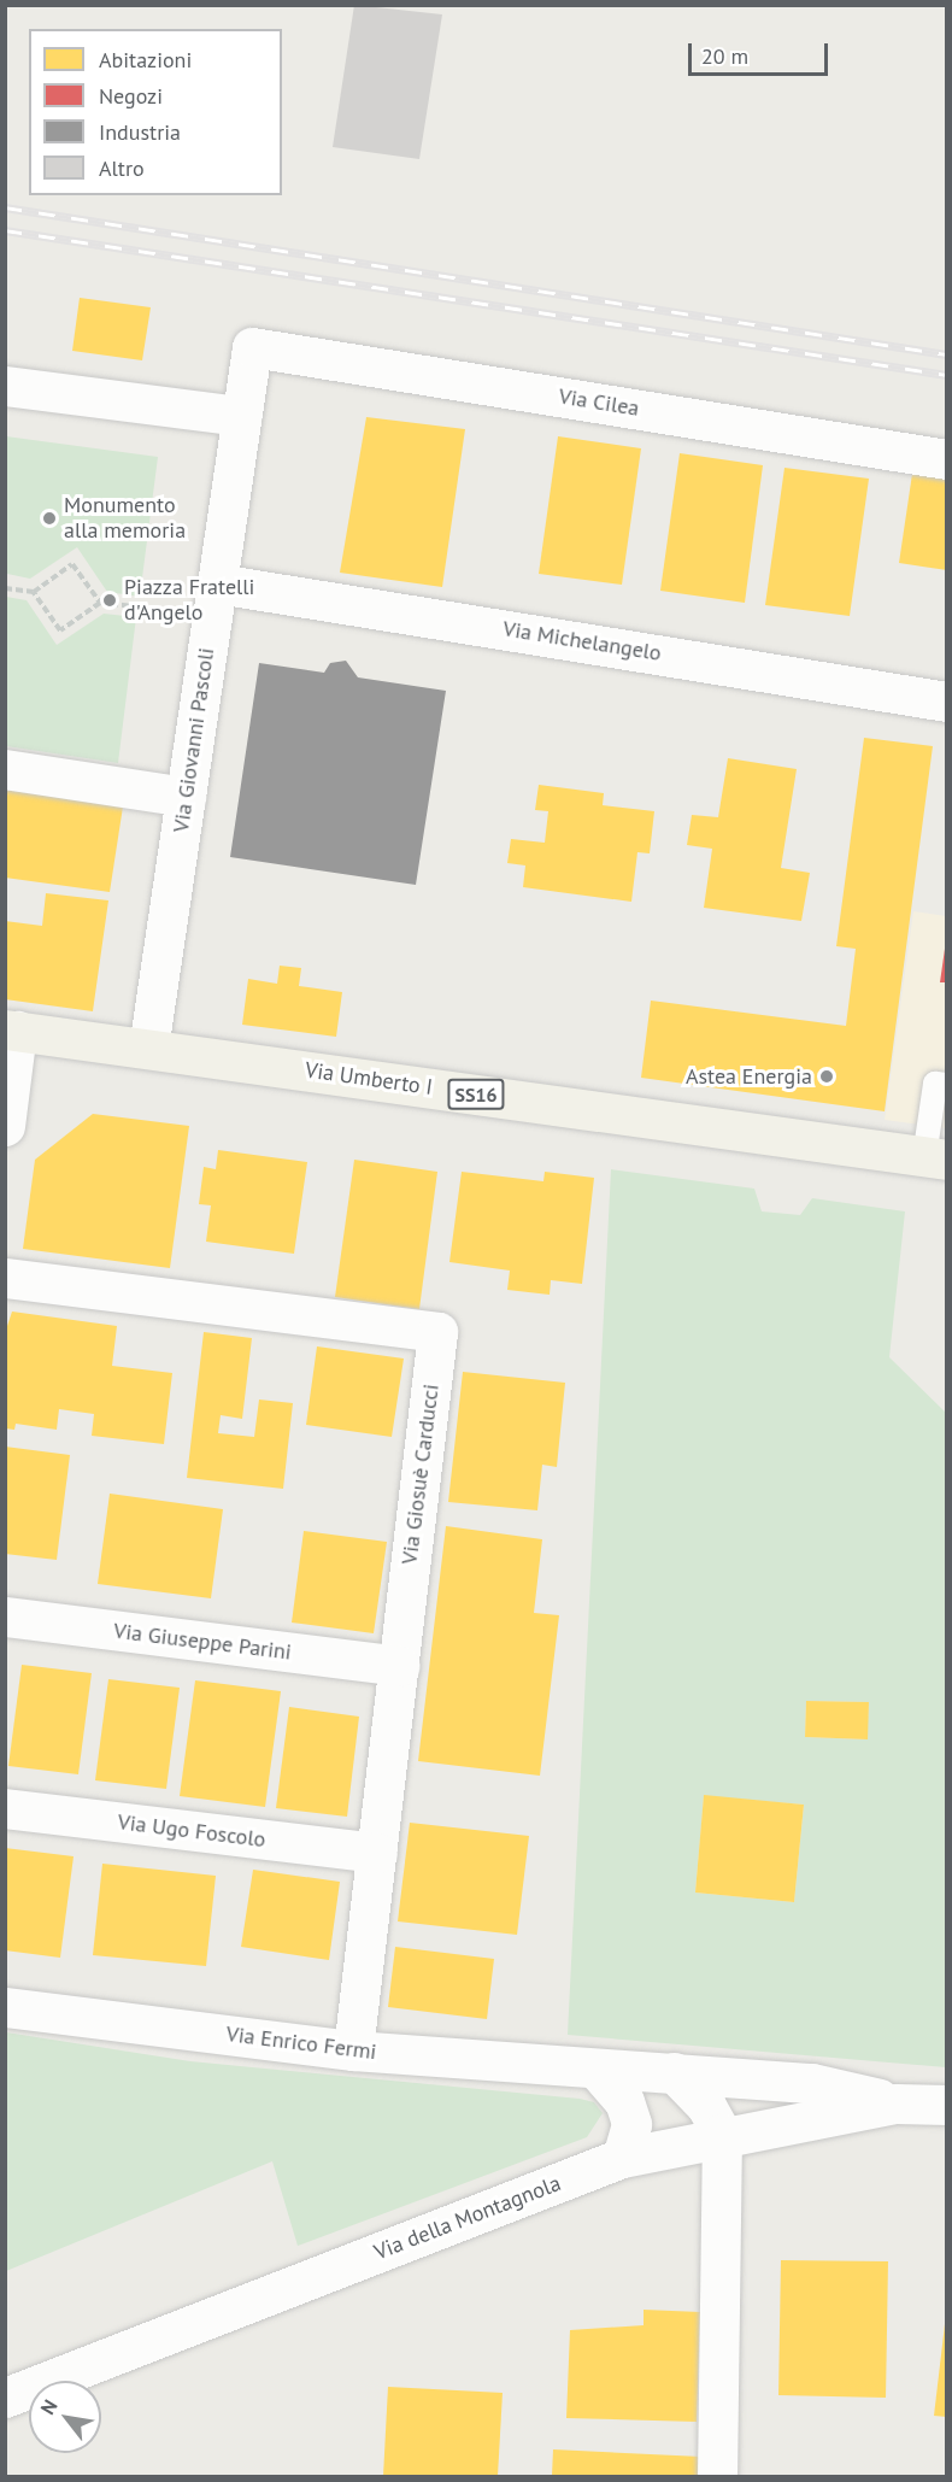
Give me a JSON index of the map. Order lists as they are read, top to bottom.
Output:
{
  "streets": {
    "main road": ["Via Umberto I", "SS16"],
    "street": [
      "Via Cilea",
      "Via Michelangelo",
      "Via Giovanni Pascoli",
      "Via Giosuè Carducci",
      "Via Giuseppe Parini",
      "Via Ugo Foscolo",
      "Via Enrico Fermi",
      "Via della Montagnola"
    ]
  },
  "crossings": [
    ["Via Cilea", "Via Giovanni Pascoli"],
    ["Via Michelangelo", "Via Giovanni Pascoli"],
    ["Via Giovanni Pascoli", "Via Umberto I"],
    ["Via Giosuè Carducci", "Via Giuseppe Parini"],
    ["Via Giosuè Carducci", "Via Ugo Foscolo"],
    ["Via Giosuè Carducci", "Via Enrico Fermi"],
    ["Via Enrico Fermi", "Via della Montagnola"]
  ],
  "places": ["Monumento alla memoria", "Piazza Fratelli d'Angelo", "Astea Energia"],
  "legend": [
    "Abitazioni",
    "Negozi",
    "Industria",
    "Altro"
  ],
  "scale_bar": "20 m",
  "north": "top left"
}
